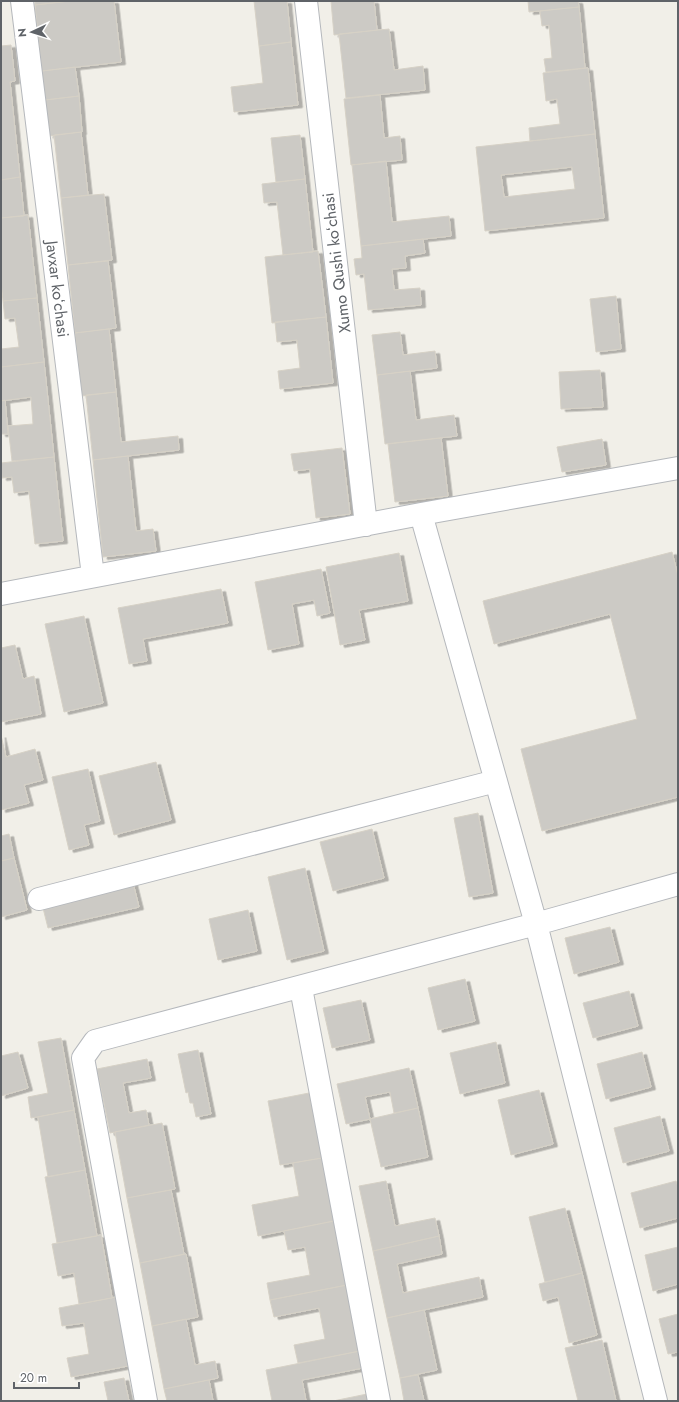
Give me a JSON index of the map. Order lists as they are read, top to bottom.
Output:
{
  "streets": {
    "street": ["Xumo Qushi koʻchasi", "Javxar koʻchasi"]
  },
  "scale_bar": "20 m",
  "north": "left"
}
